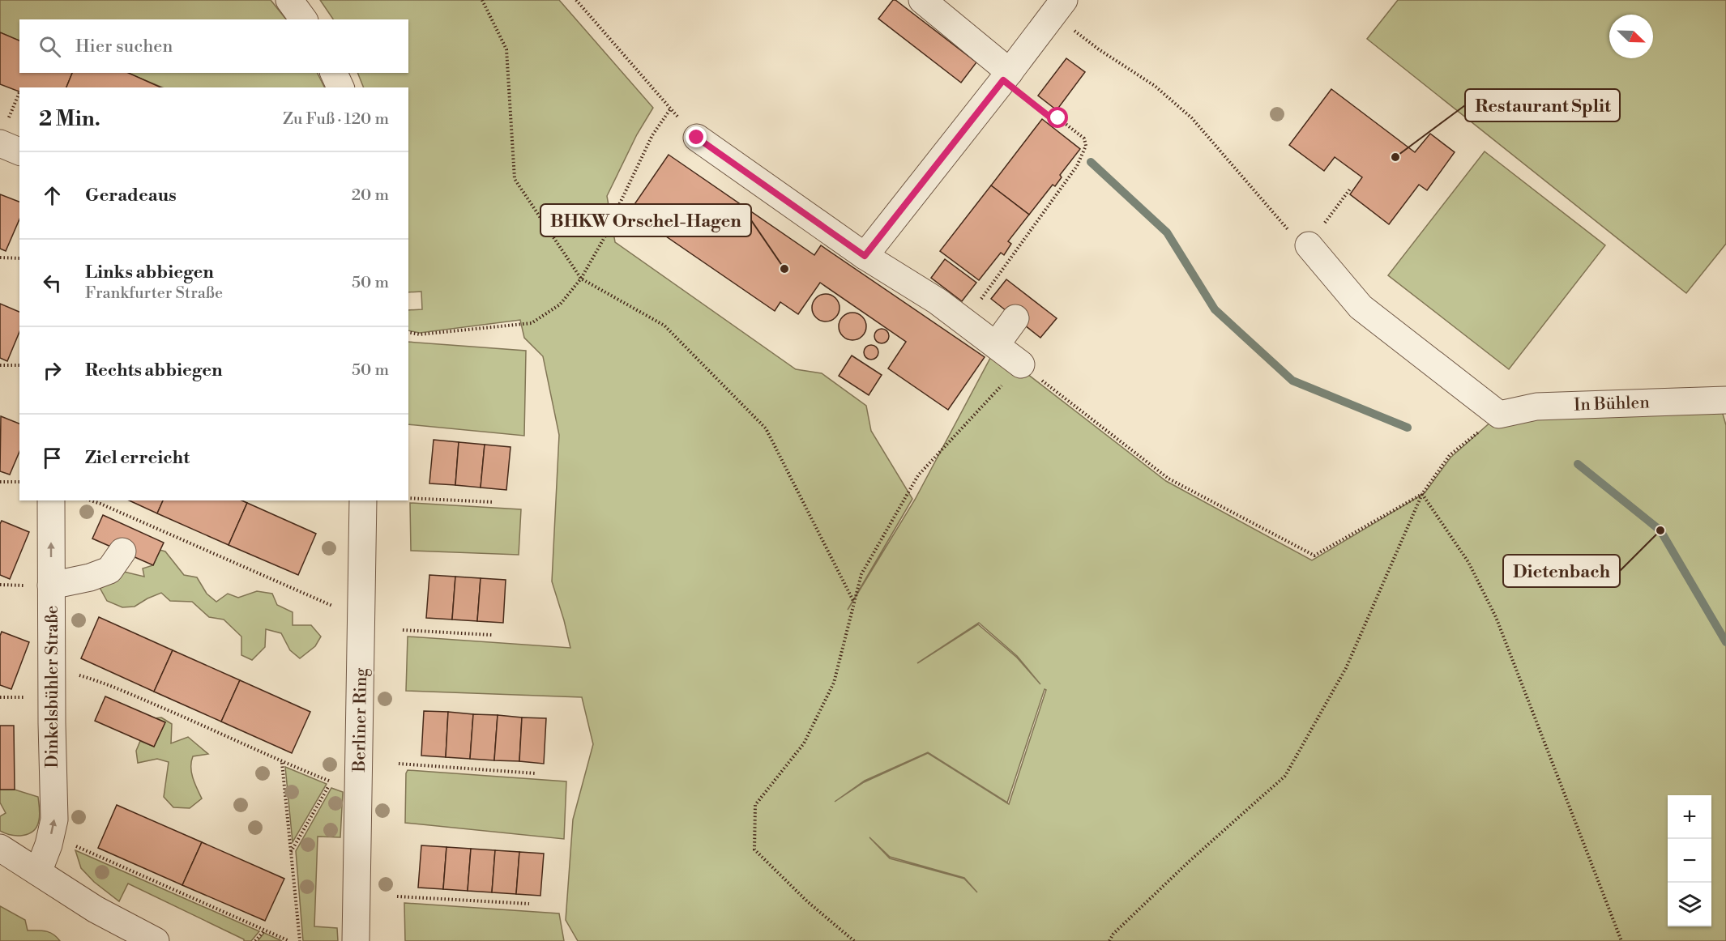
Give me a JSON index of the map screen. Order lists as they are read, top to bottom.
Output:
{
  "streets": {
    "street": ["In Bühlen", "Dinkelsbühler Straße", "Berliner Ring"]
  },
  "one_way": ["Dinkelsbühler Straße"],
  "places": ["Restaurant Split", "BHKW Orschel-Hagen", "Dietenbach"],
  "north": "bottom right",
  "page": {
    "search": "Hier suchen",
    "heading": ["2 Min.", "Zu Fuß · 120 m"],
    "list": [
      ["Geradeaus", "20 m"],
      ["Links abbiegen", "Frankfurter Straße", "50 m"],
      ["Rechts abbiegen", "50 m"],
      "Ziel erreicht"
    ],
    "map_buttons": ["+", "−"]
  }
}
